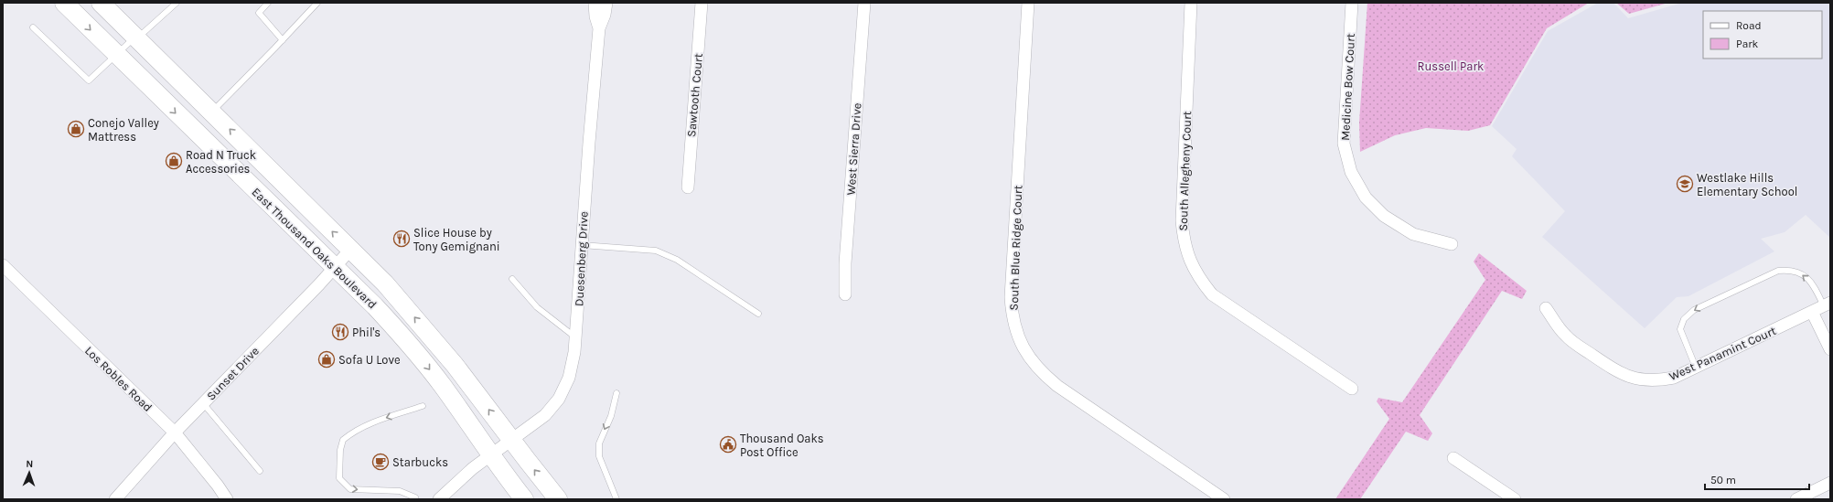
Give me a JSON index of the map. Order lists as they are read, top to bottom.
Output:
{
  "streets": {
    "main road": ["East Thousand Oaks Boulevard"],
    "street": [
      "Medicine Bow Court",
      "Sawtooth Court",
      "West Sierra Drive",
      "South Allegheny Court",
      "South Blue Ridge Court",
      "Duesenberg Drive",
      "West Panamint Court",
      "Sunset Drive",
      "Los Robles Road"
    ]
  },
  "crossings": [
    ["East Thousand Oaks Boulevard", "Duesenberg Drive"],
    ["East Thousand Oaks Boulevard", "Sunset Drive"],
    ["Sunset Drive", "Los Robles Road"]
  ],
  "parks": ["Russell Park"],
  "places": {
    "shop": ["Conejo Valley Mattress", "Road N Truck Accessories", "Sofa U Love"],
    "school or university": ["Westlake Hills Elementary School"],
    "restaurant": ["Slice House by Tony Gemignani", "Phil's"],
    "public building": ["Thousand Oaks Post Office"],
    "cafe": ["Starbucks"]
  },
  "legend": ["Road", "Park"],
  "scale_bar": "50 m",
  "north": "top"
}
